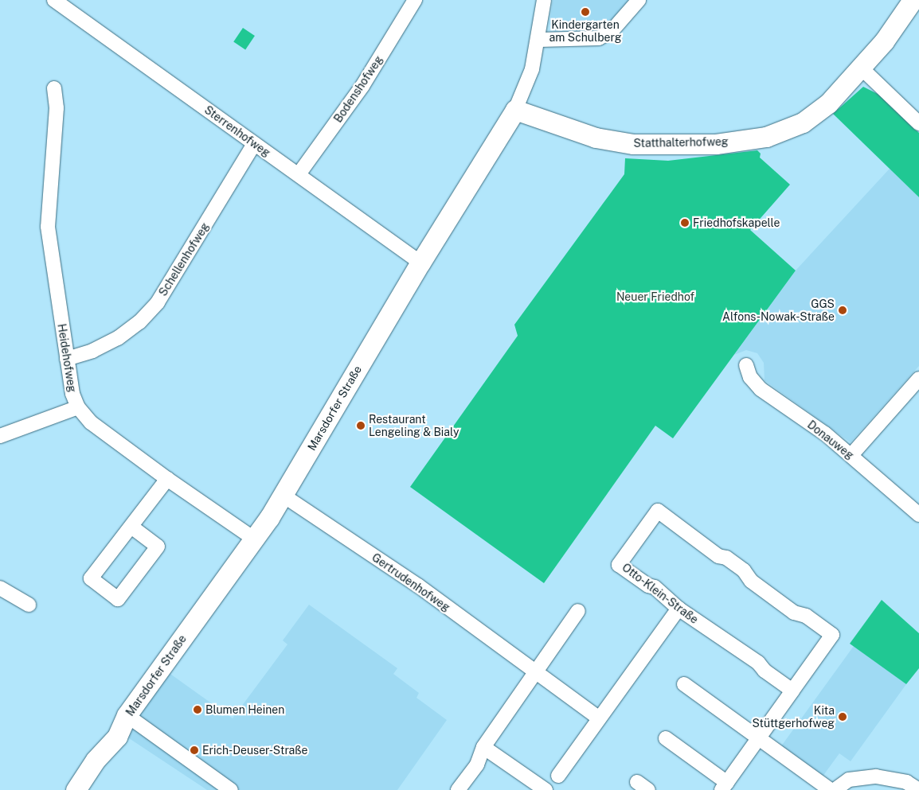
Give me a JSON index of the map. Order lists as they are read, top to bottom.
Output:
{
  "streets": {
    "street": [
      "Bodenshofweg",
      "Sterrenhofweg",
      "Statthalterhofweg",
      "Schellenhofweg",
      "Heidehofweg",
      "Marsdorfer Straße",
      "Donauweg",
      "Gertrudenhofweg",
      "Otto-Klein-Straße"
    ]
  },
  "crossings": [
    ["Bodenshofweg", "Sterrenhofweg"],
    ["Sterrenhofweg", "Schellenhofweg"],
    ["Sterrenhofweg", "Marsdorfer Straße"],
    ["Statthalterhofweg", "Marsdorfer Straße"],
    ["Schellenhofweg", "Heidehofweg"],
    ["Heidehofweg", "Marsdorfer Straße"],
    ["Marsdorfer Straße", "Gertrudenhofweg"]
  ],
  "parks": ["Neuer Friedhof"],
  "places": [
    "Kindergarten am Schulberg",
    "Friedhofskapelle",
    "GGS Alfons-Nowak-Straße",
    "Restaurant Lengeling & Bialy",
    "Blumen Heinen",
    "Kita Stüttgerhofweg",
    "Erich-Deuser-Straße"
  ]
}
